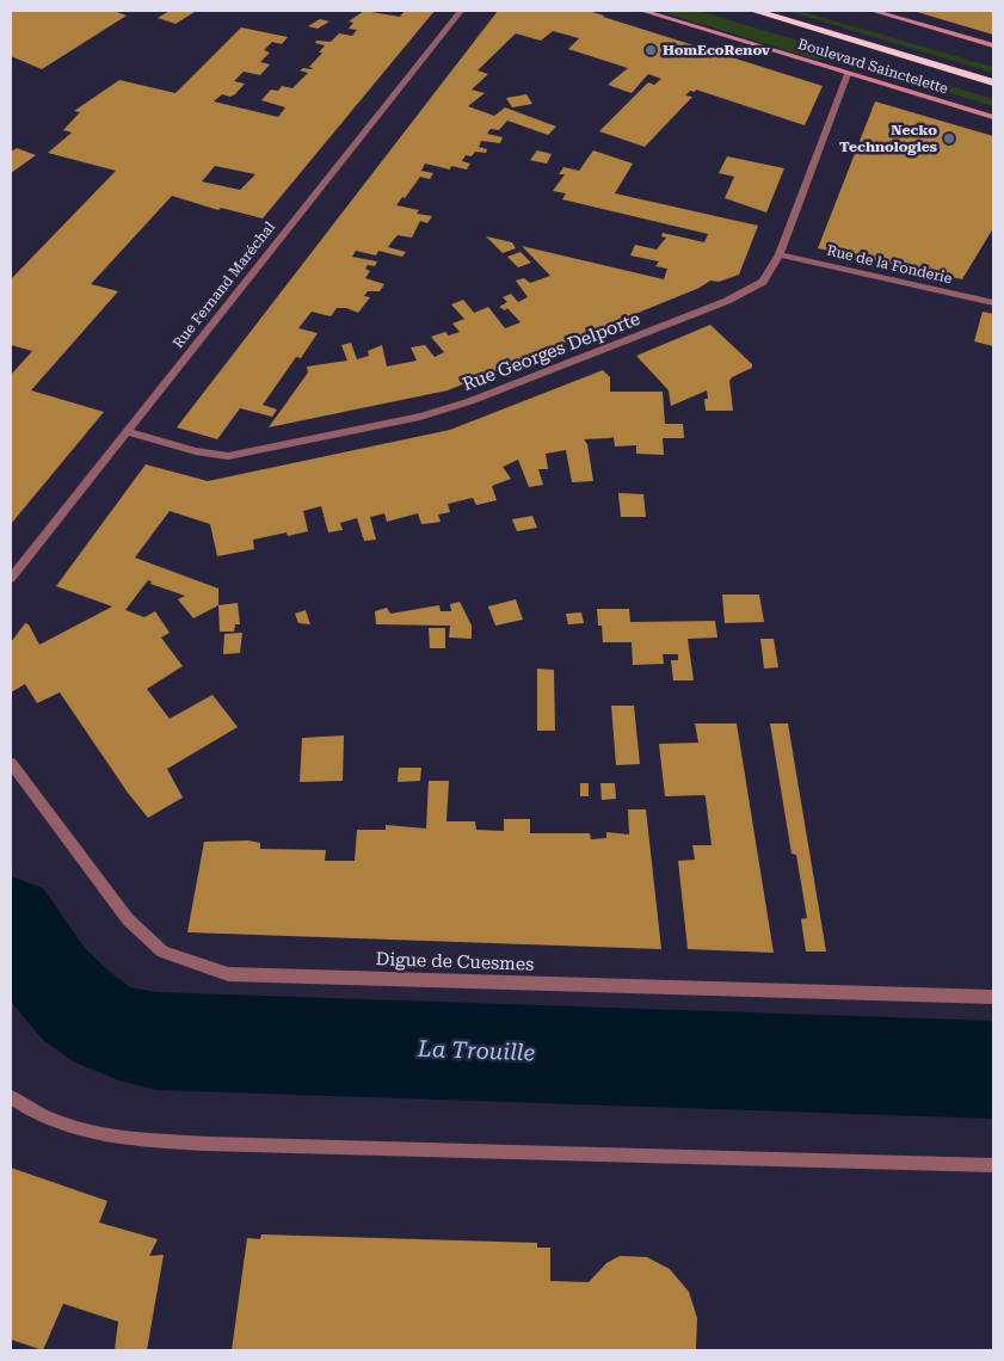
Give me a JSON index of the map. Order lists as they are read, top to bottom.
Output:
{
  "streets": {
    "street": [
      "Boulevard Sainctelette",
      "Rue de la Fonderie",
      "Rue Fernand Maréchal",
      "Rue Georges Delporte",
      "Digue de Cuesmes"
    ]
  },
  "crossings": [
    ["Boulevard Sainctelette", "Rue Georges Delporte"],
    ["Rue de la Fonderie", "Rue Georges Delporte"],
    ["Rue Fernand Maréchal", "Rue Georges Delporte"]
  ],
  "water": ["La Trouille"],
  "places": ["HomEcoRenov", "Necko Technologies"]
}
